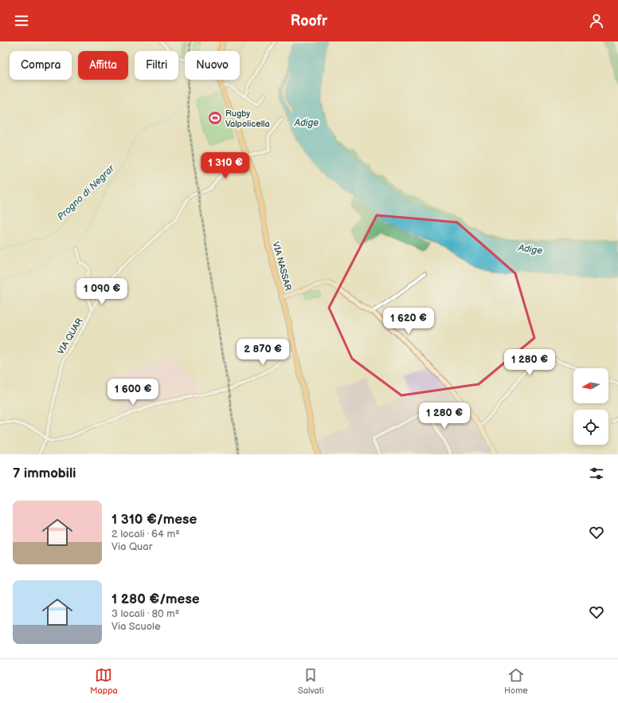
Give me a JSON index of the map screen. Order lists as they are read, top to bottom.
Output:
{
  "streets": {
    "main road": ["VIA NASSAR"],
    "street": ["VIA QUAR"]
  },
  "water": ["Adige", "Progno di Negrar"],
  "places": {
    "sports": ["Rugby Valpolicella"]
  },
  "north": "left",
  "page": {
    "header": "Roofr",
    "chip": [
      "Compra",
      "Affitta",
      "Filtri",
      "Nuovo"
    ],
    "price": [
      "1 310 €",
      "1 090 €",
      "1 620 €",
      "2 870 €",
      "1 280 €",
      "1 600 €",
      "1 280 €"
    ],
    "heading": "7 immobili",
    "list": [
      {
        "name": "1 310 €/mese",
        "note": "2 locali · 64 m² · Via Quar"
      },
      {
        "name": "1 280 €/mese",
        "note": "3 locali · 80 m² · Via Scuole"
      }
    ],
    "tabs": ["Mappa", "Salvati", "Home"]
  }
}
